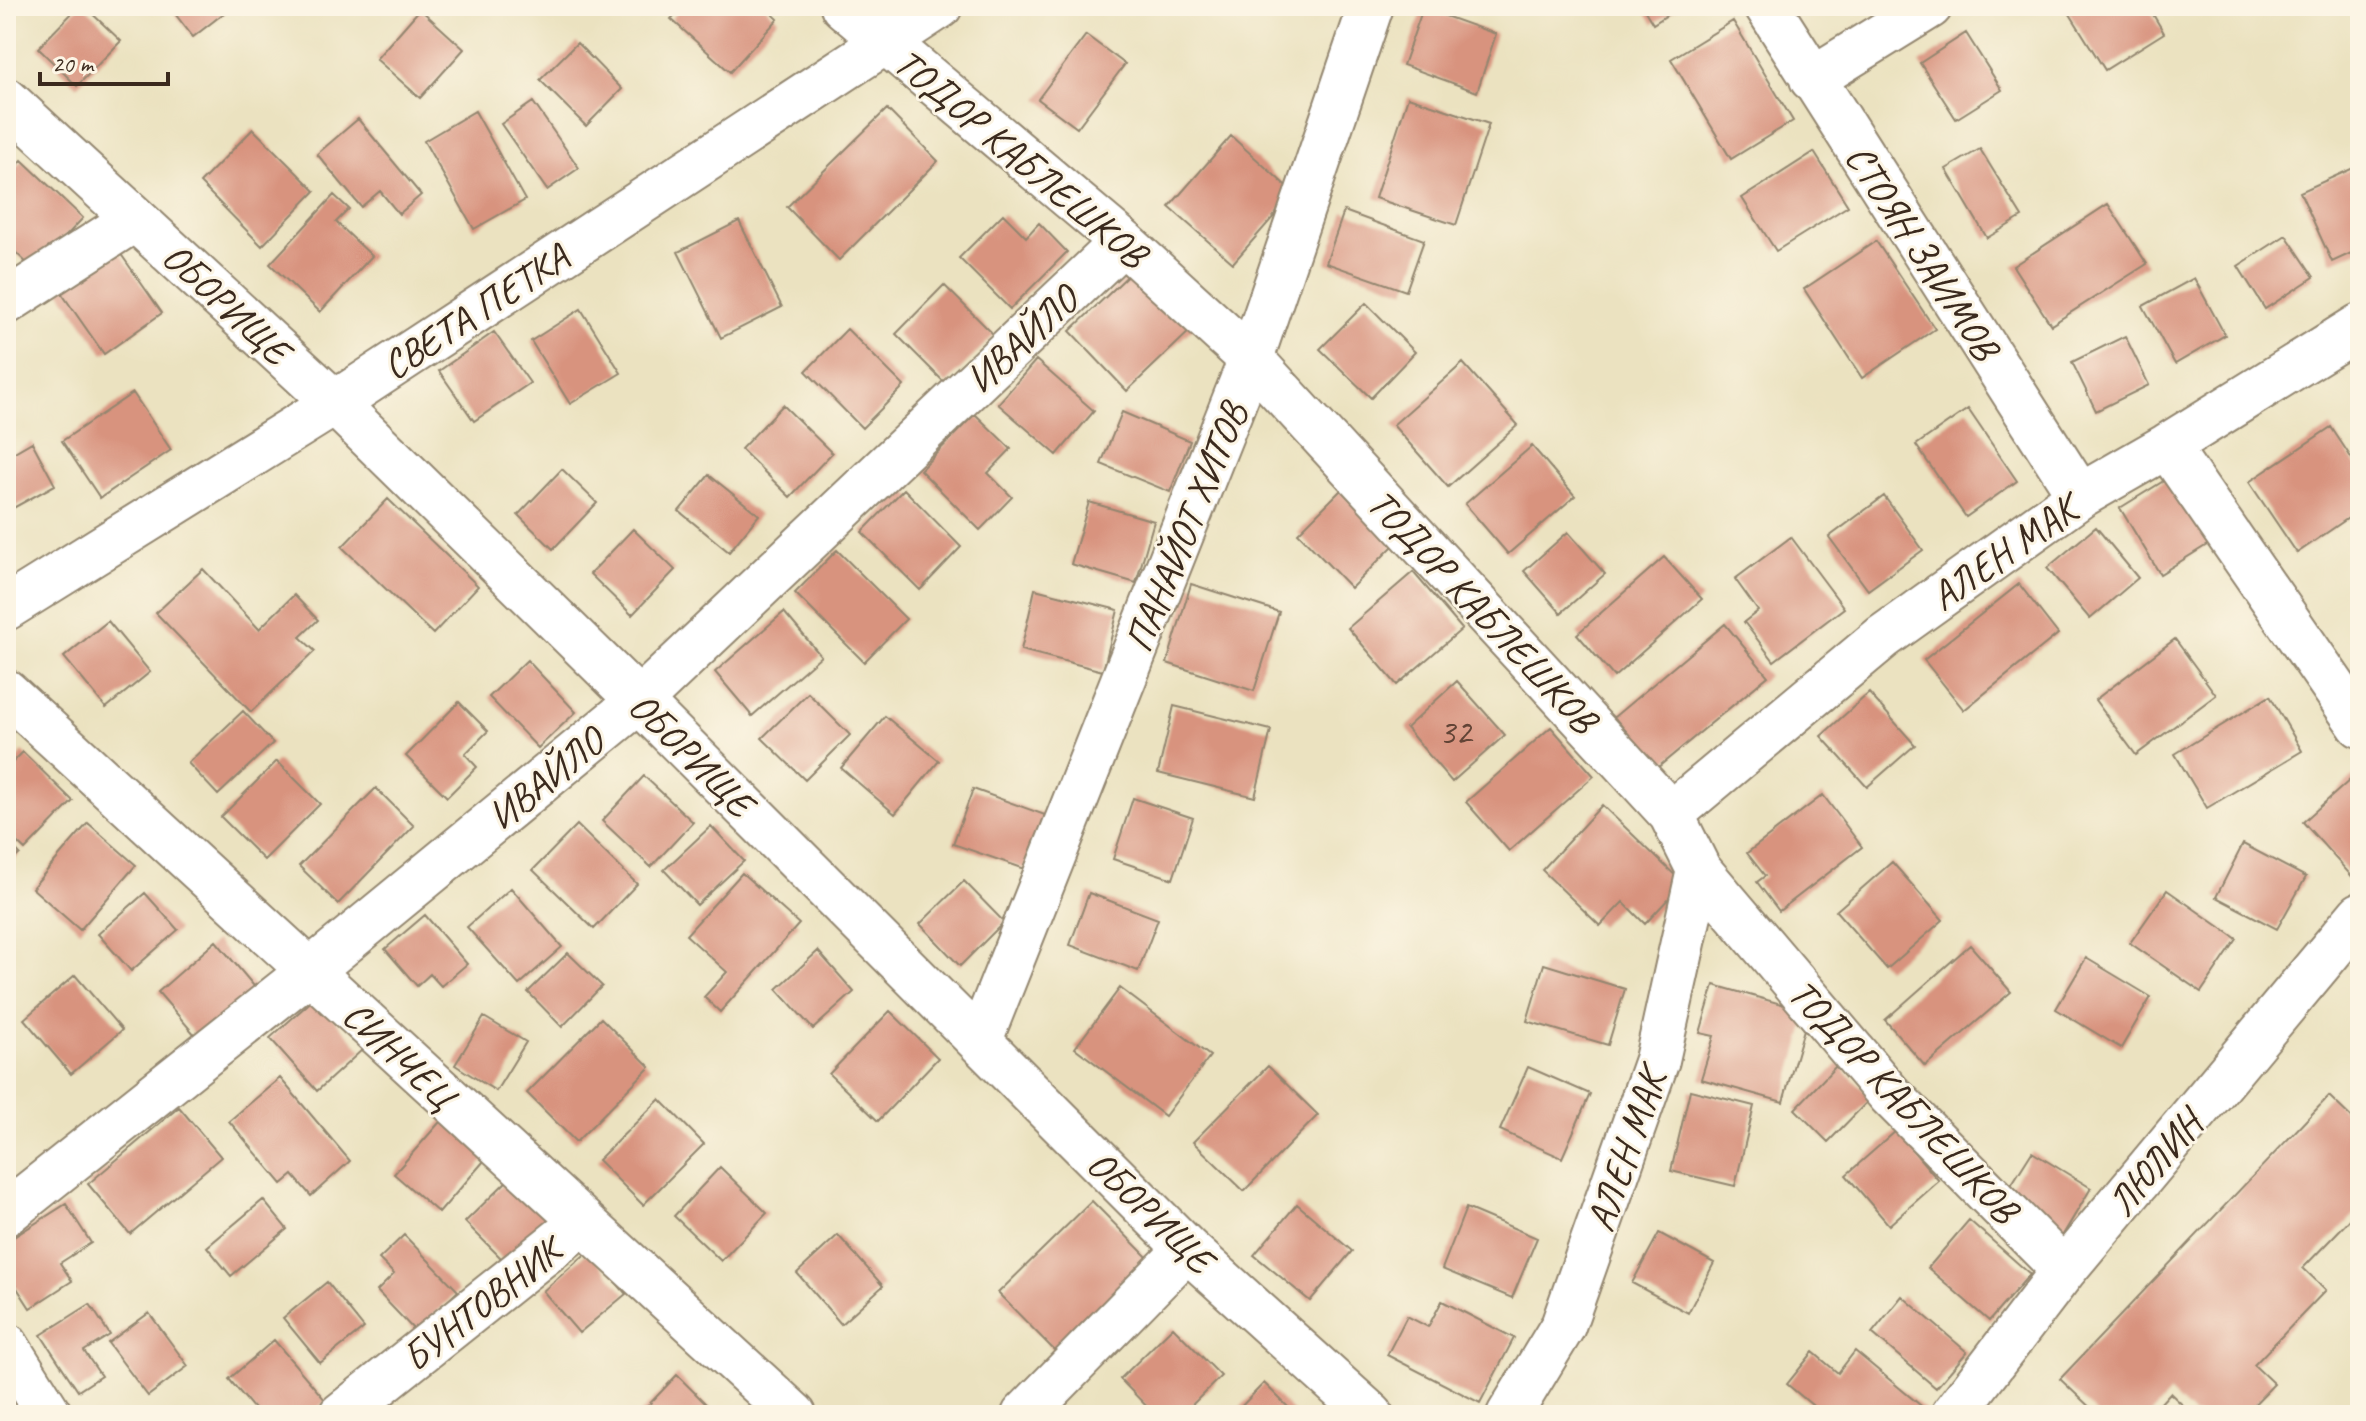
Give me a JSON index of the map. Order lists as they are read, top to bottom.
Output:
{
  "streets": {
    "street": [
      "ТОДОР КАБЛЕШКОВ",
      "СТОЯН ЗАИМОВ",
      "ОБОРИЩЕ",
      "СВЕТА ПЕТКА",
      "ИВАЙЛО",
      "ПАНАЙОТ ХИТОВ",
      "АЛЕН МАК",
      "СИНЧЕЦ",
      "ЛЮЛИН",
      "БУНТОВНИК"
    ]
  },
  "crossings": [
    ["ТОДОР КАБЛЕШКОВ", "СВЕТА ПЕТКА"],
    ["ТОДОР КАБЛЕШКОВ", "ИВАЙЛО"],
    ["ТОДОР КАБЛЕШКОВ", "ПАНАЙОТ ХИТОВ"],
    ["ТОДОР КАБЛЕШКОВ", "АЛЕН МАК"],
    ["ТОДОР КАБЛЕШКОВ", "ЛЮЛИН"],
    ["СТОЯН ЗАИМОВ", "АЛЕН МАК"],
    ["ОБОРИЩЕ", "СВЕТА ПЕТКА"],
    ["ОБОРИЩЕ", "ИВАЙЛО"],
    ["ОБОРИЩЕ", "ПАНАЙОТ ХИТОВ"],
    ["ИВАЙЛО", "СИНЧЕЦ"],
    ["СИНЧЕЦ", "БУНТОВНИК"]
  ],
  "house_numbers": ["32"],
  "scale_bar": "20 m"
}
